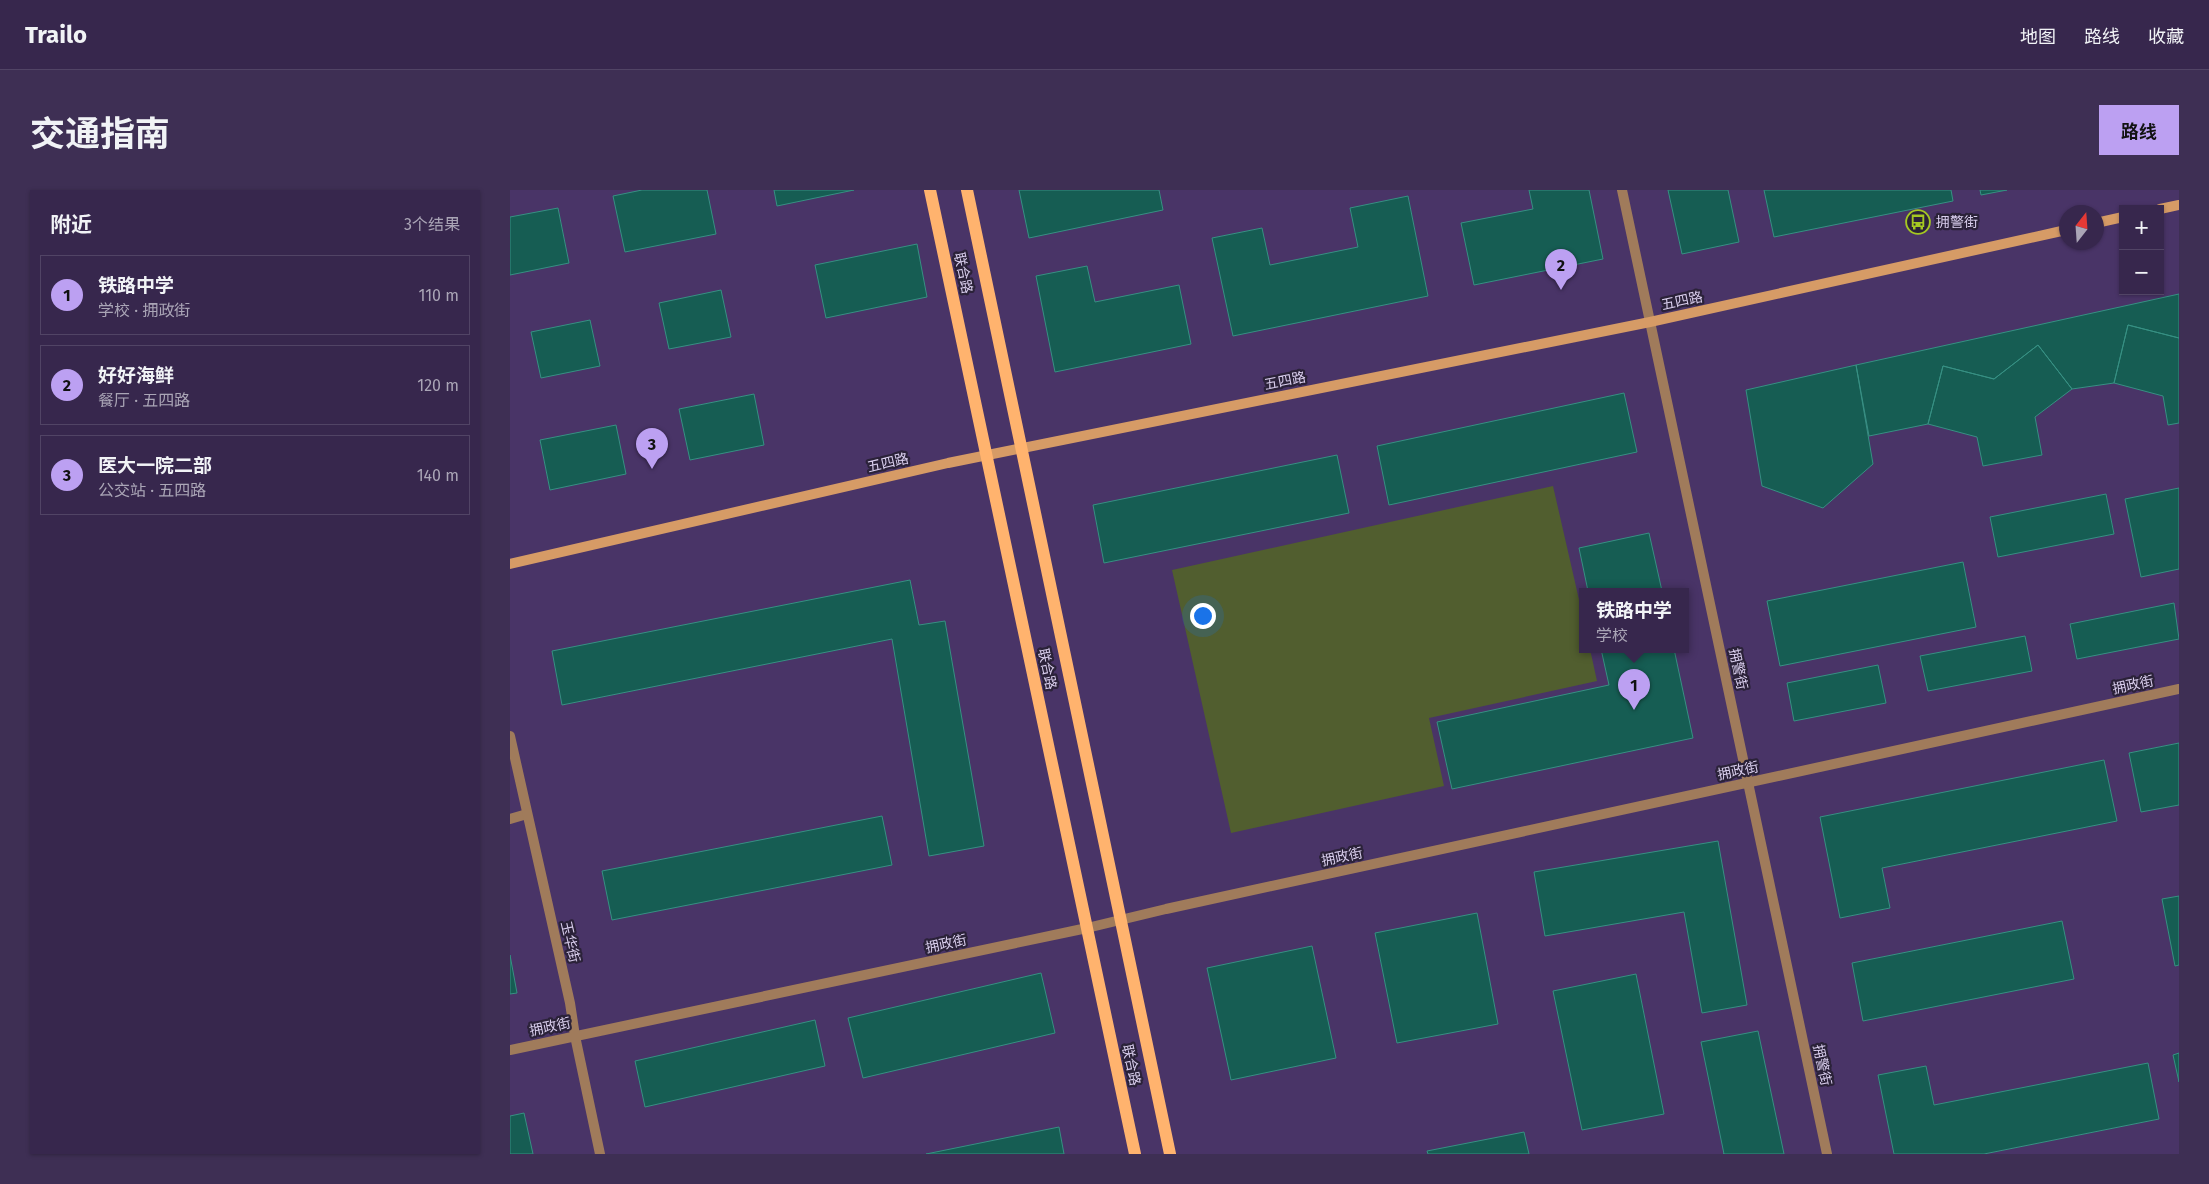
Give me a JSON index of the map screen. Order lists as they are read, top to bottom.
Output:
{
  "streets": {
    "main road": ["联合路", "五四路"],
    "street": ["拥警街", "拥政街", "玉华街"]
  },
  "crossings": [
    ["联合路", "五四路"],
    ["联合路", "拥政街"],
    ["五四路", "拥警街"],
    ["拥警街", "拥政街"],
    ["拥政街", "玉华街"]
  ],
  "places": {
    "bus stop": ["拥警街"]
  },
  "north": "top",
  "page": {
    "header": "Trailo",
    "nav": ["地图", "路线", "收藏"],
    "title": "交通指南",
    "buttons": "路线",
    "heading": ["附近", "3个结果"],
    "map_buttons": ["+", "−"],
    "pins": ["2", "3", "1"],
    "list": [
      {
        "mark": "1",
        "name": "铁路中学",
        "note": "学校 · 拥政街",
        "value": "110 m"
      },
      {
        "mark": "2",
        "name": "好好海鲜",
        "note": "餐厅 · 五四路",
        "value": "120 m"
      },
      {
        "mark": "3",
        "name": "医大一院二部",
        "note": "公交站 · 五四路",
        "value": "140 m"
      }
    ],
    "popup": ["铁路中学", "学校"]
  }
}
